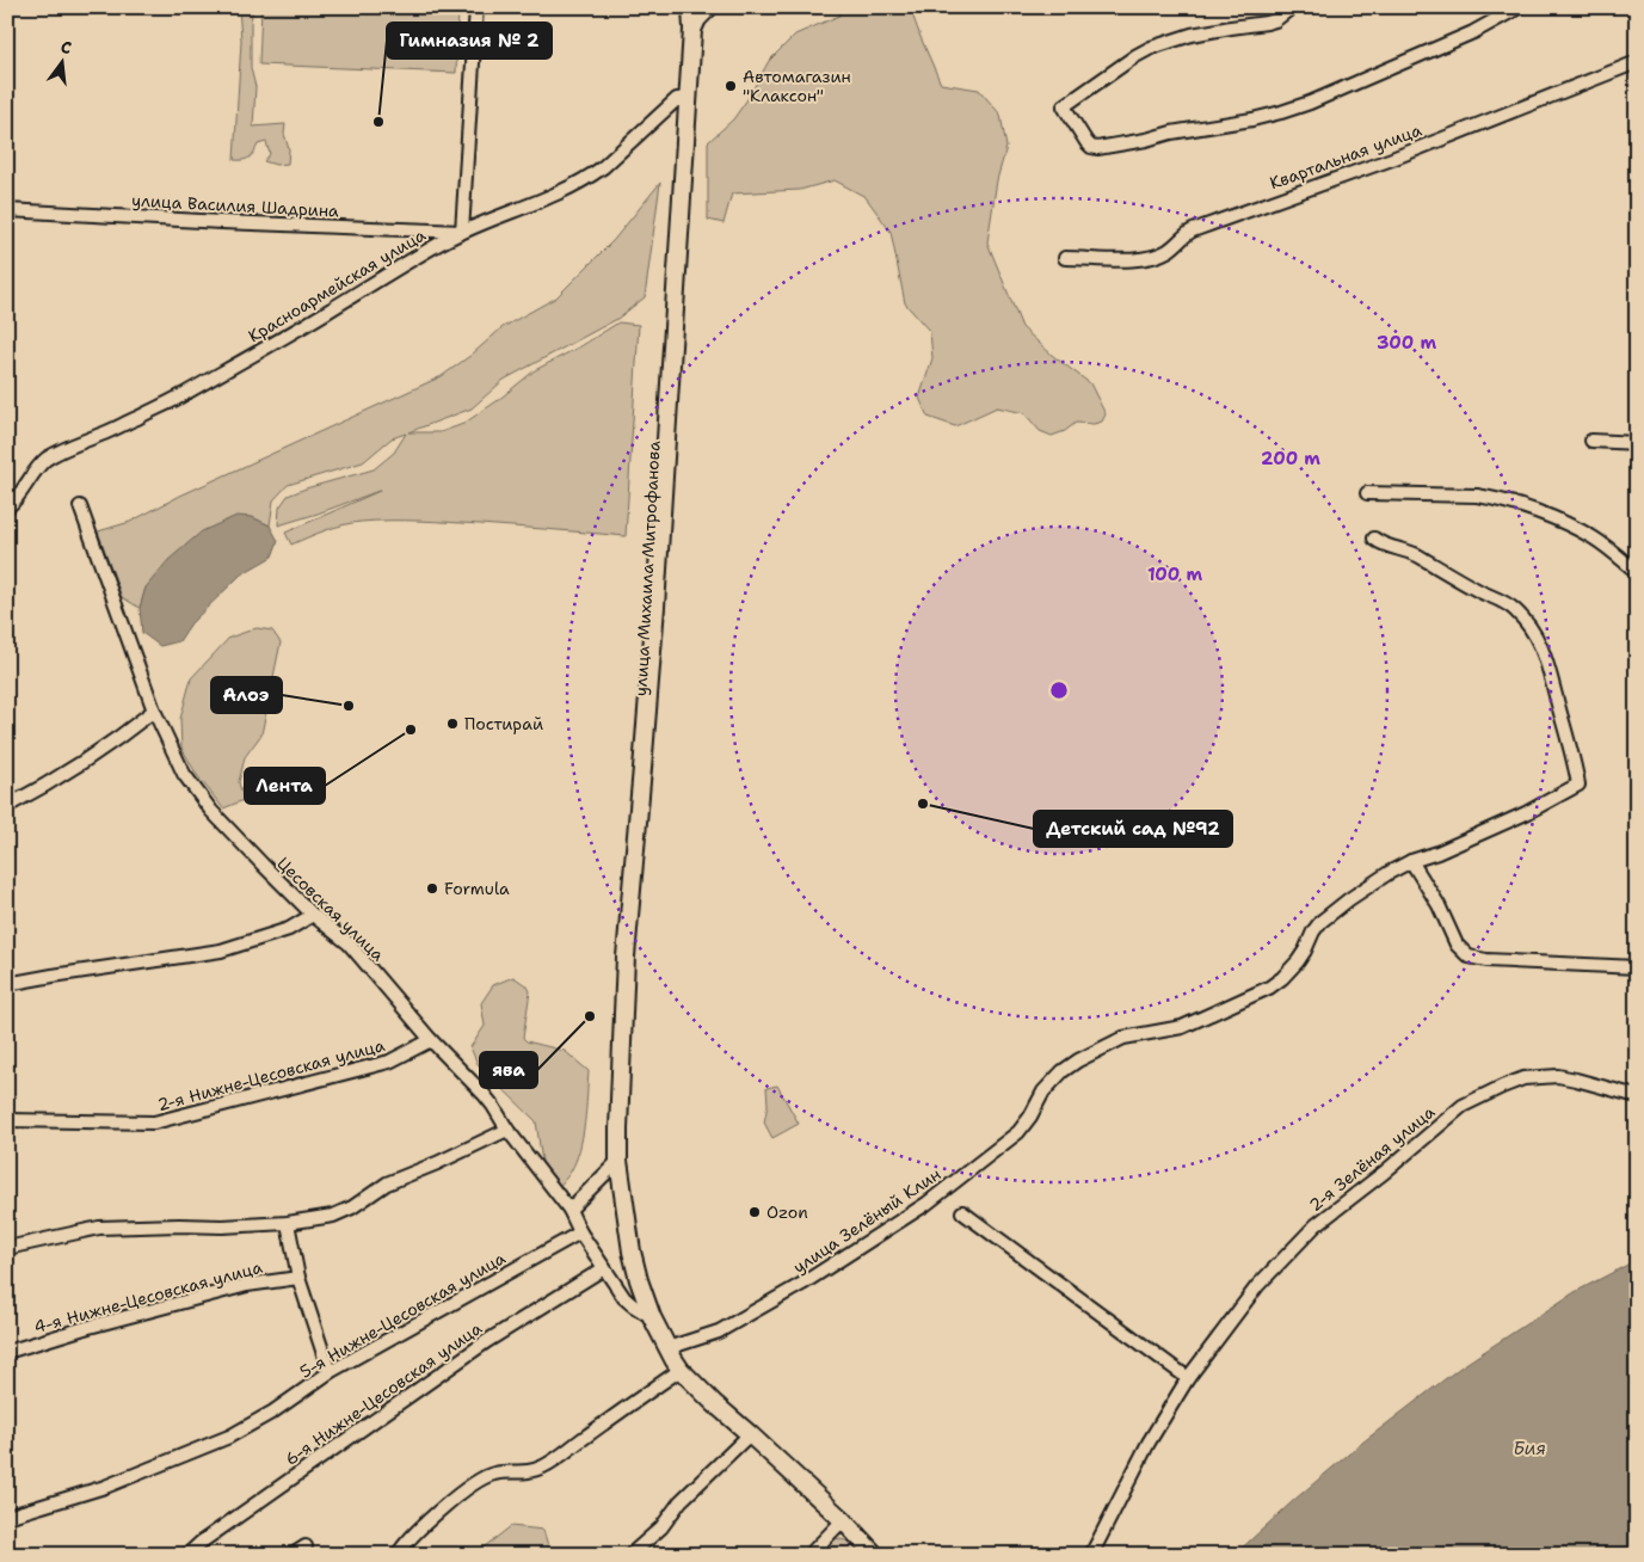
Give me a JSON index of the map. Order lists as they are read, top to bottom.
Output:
{
  "streets": {
    "main road": ["улица Михаила Митрофанова"],
    "street": [
      "Квартальная улица",
      "улица Василия Шадрина",
      "Красноармейская улица",
      "Цесовская улица",
      "2-я Нижне-Цесовская улица",
      "2-я Зелёная улица",
      "улица Зелёный Клин",
      "4-я Нижне-Цесовская улица",
      "5-я Нижне-Цесовская улица",
      "6-я Нижне-Цесовская улица"
    ]
  },
  "crossings": [
    ["улица Василия Шадрина", "Красноармейская улица"],
    ["Красноармейская улица", "улица Михаила Митрофанова"],
    ["улица Михаила Митрофанова", "Цесовская улица"],
    ["улица Михаила Митрофанова", "улица Зелёный Клин"],
    ["Цесовская улица", "2-я Нижне-Цесовская улица"],
    ["Цесовская улица", "5-я Нижне-Цесовская улица"],
    ["Цесовская улица", "6-я Нижне-Цесовская улица"]
  ],
  "water": ["Бия"],
  "places": [
    "Автомагазин \"Клаксон\"",
    "Гимназия № 2",
    "Алоэ",
    "Постирай",
    "Лента",
    "Детский сад №92",
    "Formula",
    "ява",
    "Ozon"
  ],
  "north": "top",
  "rings": ["300 m", "200 m", "100 m"]
}
